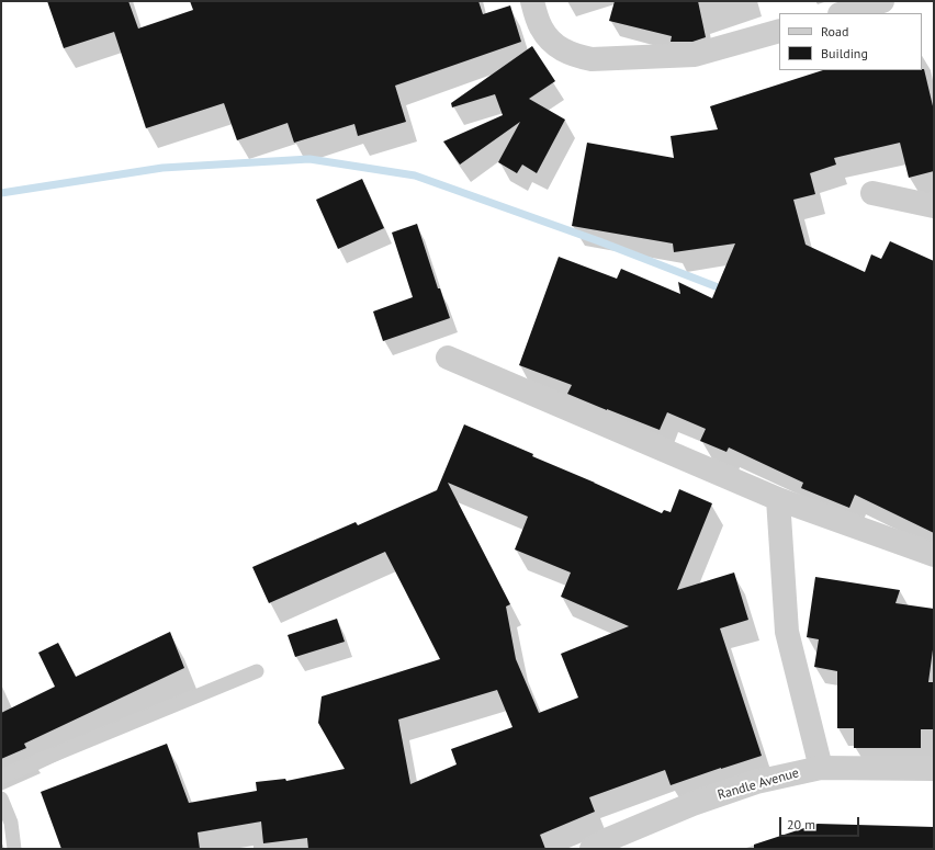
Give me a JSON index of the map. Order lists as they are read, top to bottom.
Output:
{
  "streets": {
    "street": ["Randle Avenue"]
  },
  "legend": ["Road", "Building"],
  "scale_bar": "20 m"
}
